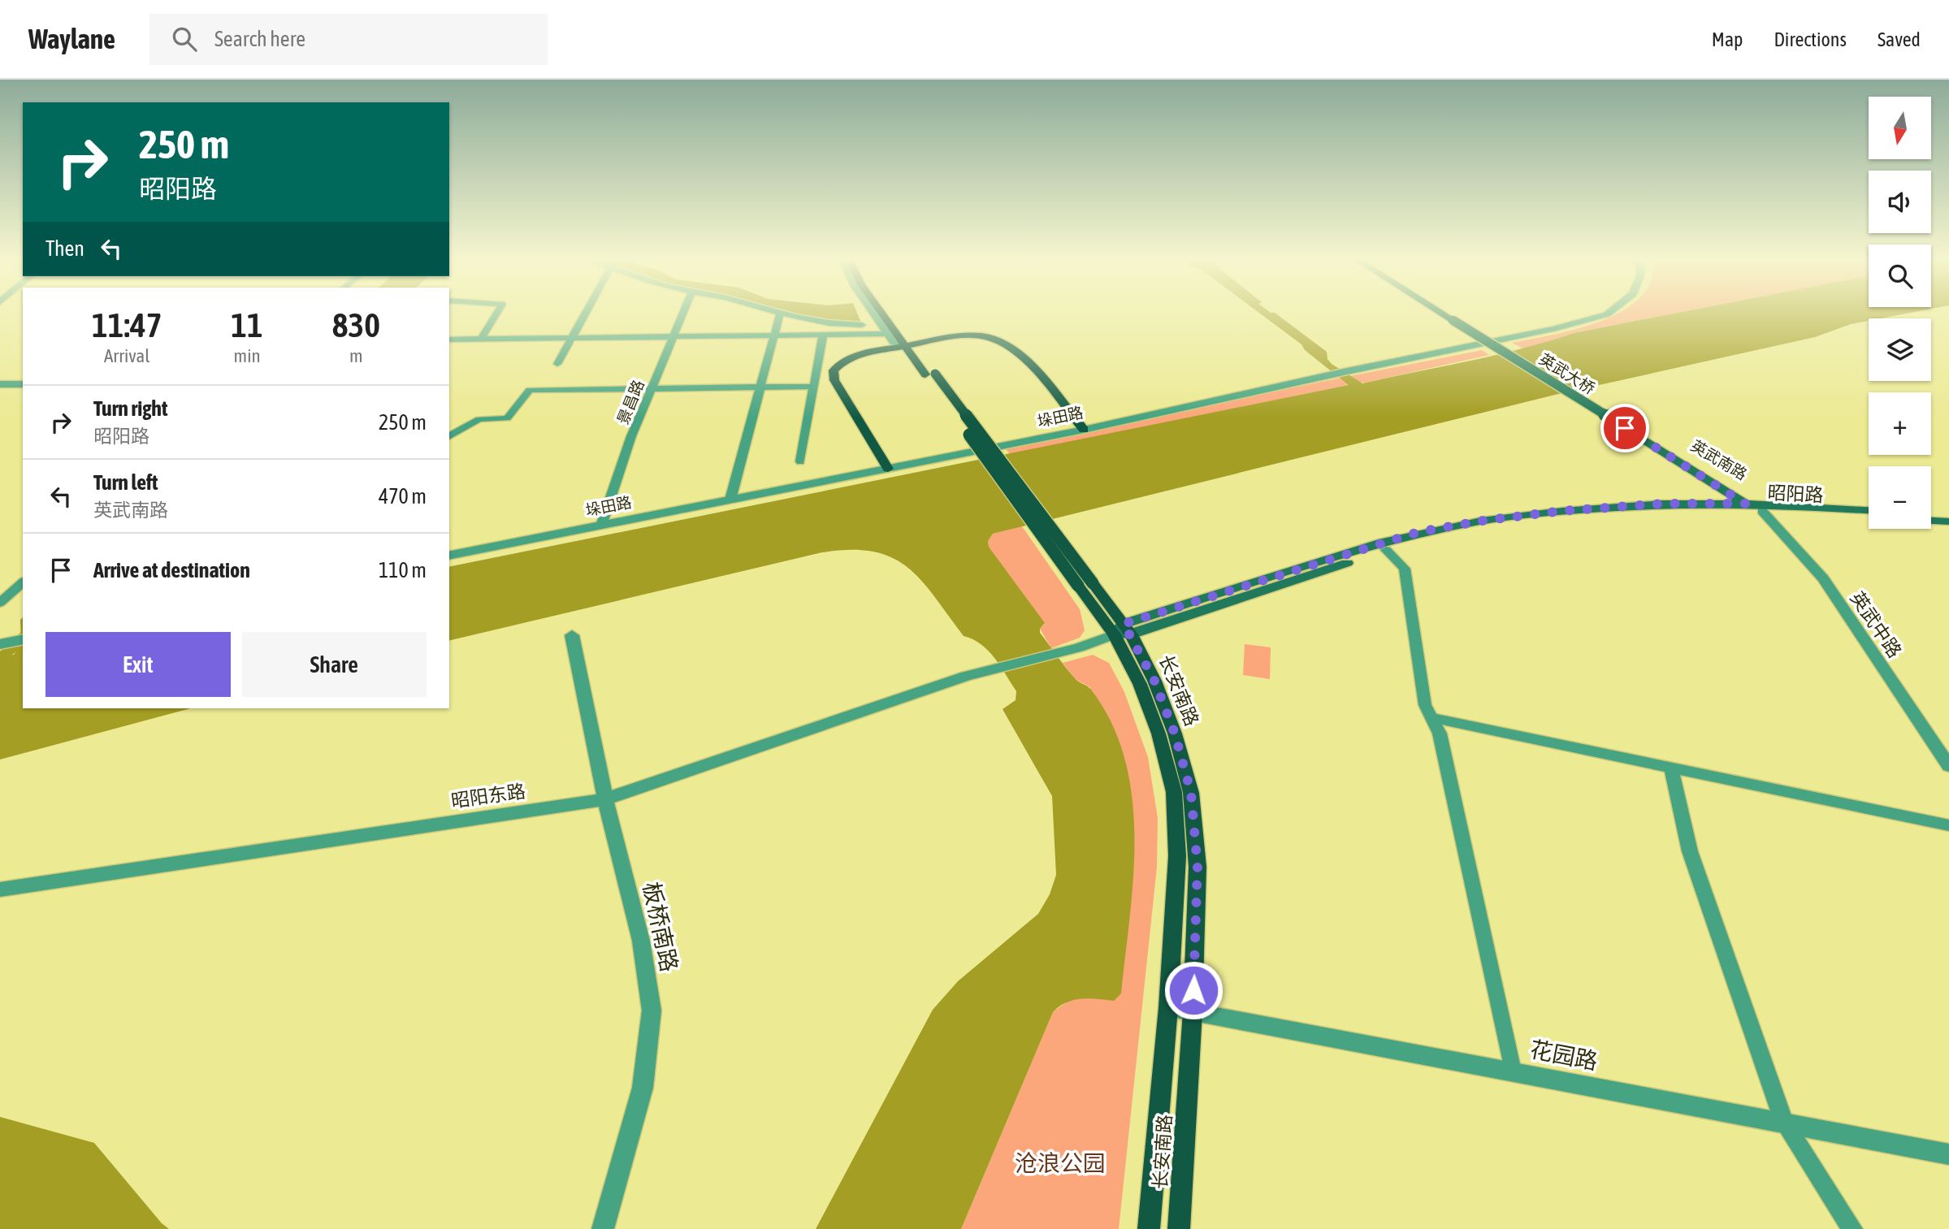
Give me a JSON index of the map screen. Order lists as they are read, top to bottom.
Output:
{
  "streets": {
    "main road": [
      "英武大桥",
      "英武南路",
      "昭阳路",
      "长安南路"
    ],
    "street": [
      "景昌路",
      "垛田路",
      "英武中路",
      "昭阳东路",
      "板桥南路",
      "花园路"
    ]
  },
  "crossings": [
    ["英武大桥", "英武南路"],
    ["景昌路", "垛田路"],
    ["英武南路", "昭阳路"],
    ["英武南路", "英武中路"],
    ["昭阳路", "英武中路"],
    ["昭阳路", "长安南路"],
    ["昭阳路", "昭阳东路"],
    ["长安南路", "昭阳东路"],
    ["长安南路", "花园路"],
    ["昭阳东路", "板桥南路"]
  ],
  "parks": ["沧浪公园"],
  "north": "bottom",
  "page": {
    "header": "Waylane",
    "search": "Search here",
    "nav": ["Map", "Directions", "Saved"],
    "map_buttons": ["+", "−"],
    "turn": ["250 m", "昭阳路"],
    "then": "Then",
    "eta": [
      "11:47",
      "Arrival",
      "11",
      "min",
      "830",
      "m"
    ],
    "list": [
      {
        "name": "Turn right",
        "note": "昭阳路",
        "value": "250 m"
      },
      {
        "name": "Turn left",
        "note": "英武南路",
        "value": "470 m"
      },
      {
        "name": "Arrive at destination",
        "value": "110 m"
      }
    ],
    "buttons": ["Exit", "Share"]
  }
}
